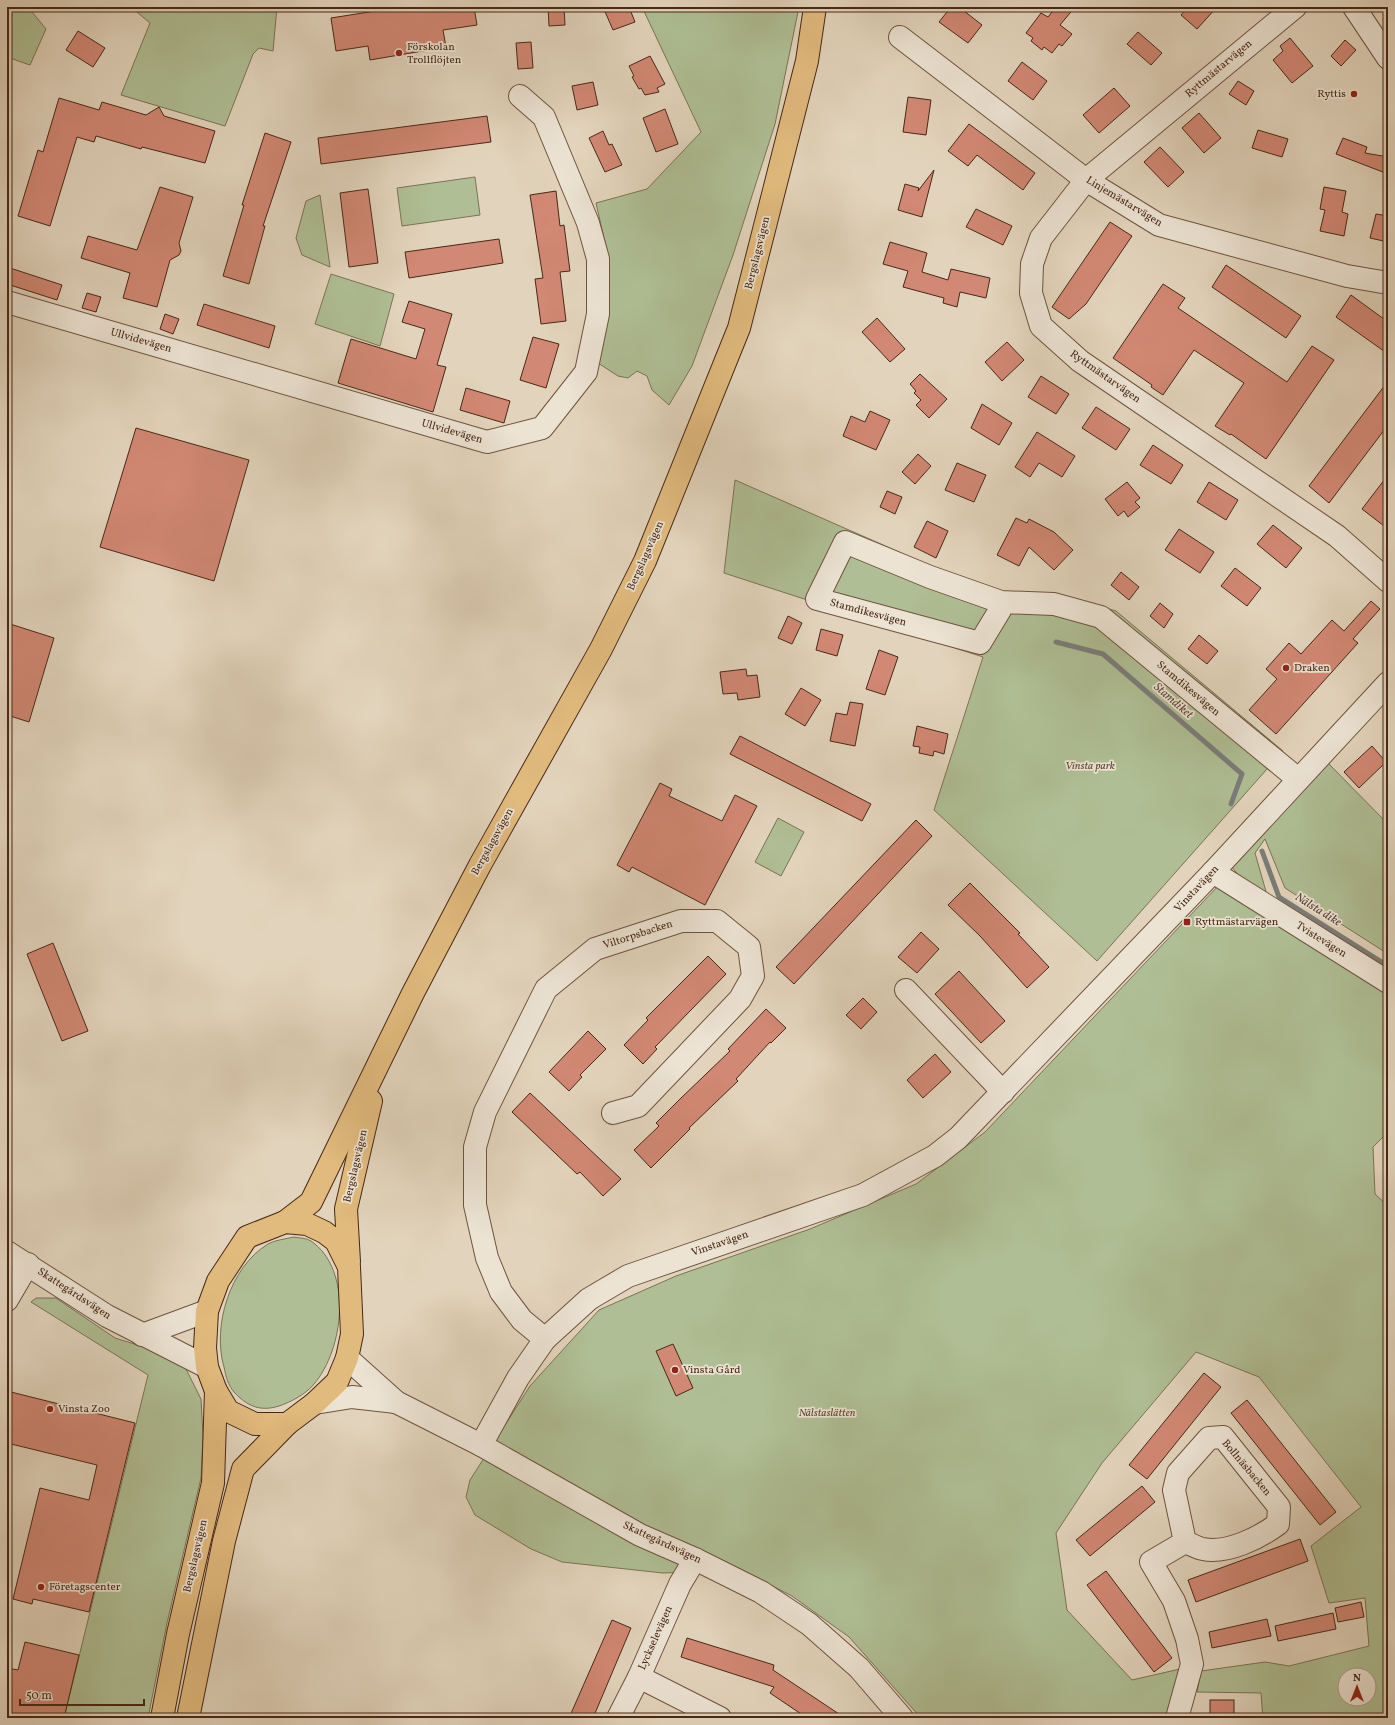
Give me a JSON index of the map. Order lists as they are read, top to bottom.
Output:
{
  "streets": {
    "main road": ["Bergslagsvägen"],
    "street": [
      "Ryttmästarvägen",
      "Linjemästarvägen",
      "Ullvidevägen",
      "Stamdikesvägen",
      "Vinstavägen",
      "Viltorpsbacken",
      "Tvistevägen",
      "Skattegårdsvägen",
      "Bollnäsbacken",
      "Lyckselevägen"
    ]
  },
  "crossings": [
    ["Ryttmästarvägen", "Linjemästarvägen"],
    ["Bergslagsvägen", "Skattegårdsvägen"],
    ["Stamdikesvägen", "Vinstavägen"],
    ["Vinstavägen", "Viltorpsbacken"],
    ["Vinstavägen", "Tvistevägen"],
    ["Vinstavägen", "Skattegårdsvägen"],
    ["Skattegårdsvägen", "Lyckselevägen"]
  ],
  "water": ["Stamdiket", "Nälsta dike"],
  "parks": ["Vinsta park", "Nälstaslätten"],
  "places": {
    "other": [
      "Förskolan Trollflöjten",
      "Ryttis",
      "Draken",
      "Vinsta Gård",
      "Vinsta Zoo",
      "Företagscenter"
    ],
    "transit": ["Ryttmästarvägen"]
  },
  "scale_bar": "50 m",
  "north": "top"
}
